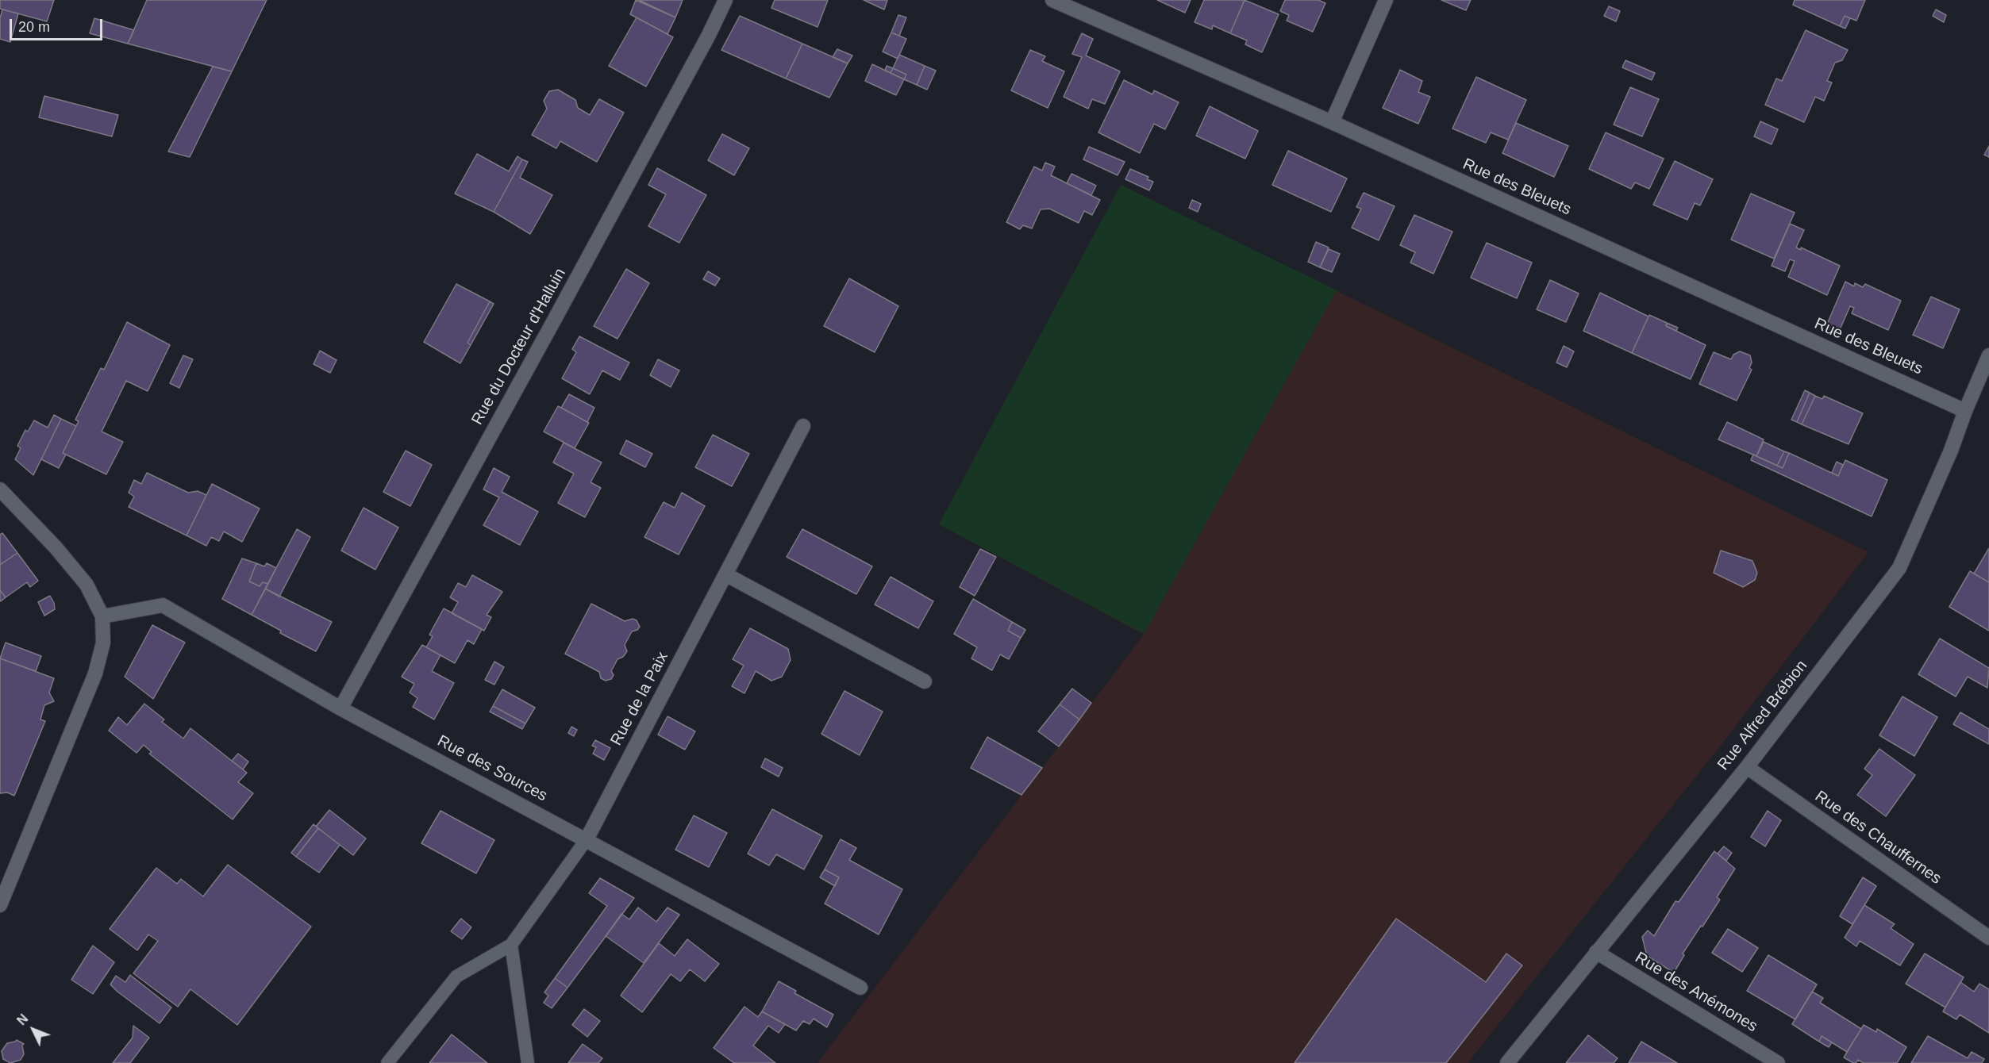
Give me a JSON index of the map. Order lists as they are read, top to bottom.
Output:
{
  "streets": {
    "street": [
      "Rue des Bleuets",
      "Rue du Docteur d'Halluin",
      "Rue de la Paix",
      "Rue Alfred Brébion",
      "Rue des Sources",
      "Rue des Chauffernes",
      "Rue des Anémones"
    ]
  },
  "crossings": [
    ["Rue des Bleuets", "Rue Alfred Brébion"],
    ["Rue du Docteur d'Halluin", "Rue des Sources"],
    ["Rue de la Paix", "Rue des Sources"],
    ["Rue Alfred Brébion", "Rue des Chauffernes"],
    ["Rue Alfred Brébion", "Rue des Anémones"]
  ],
  "scale_bar": "20 m",
  "north": "top left"
}
